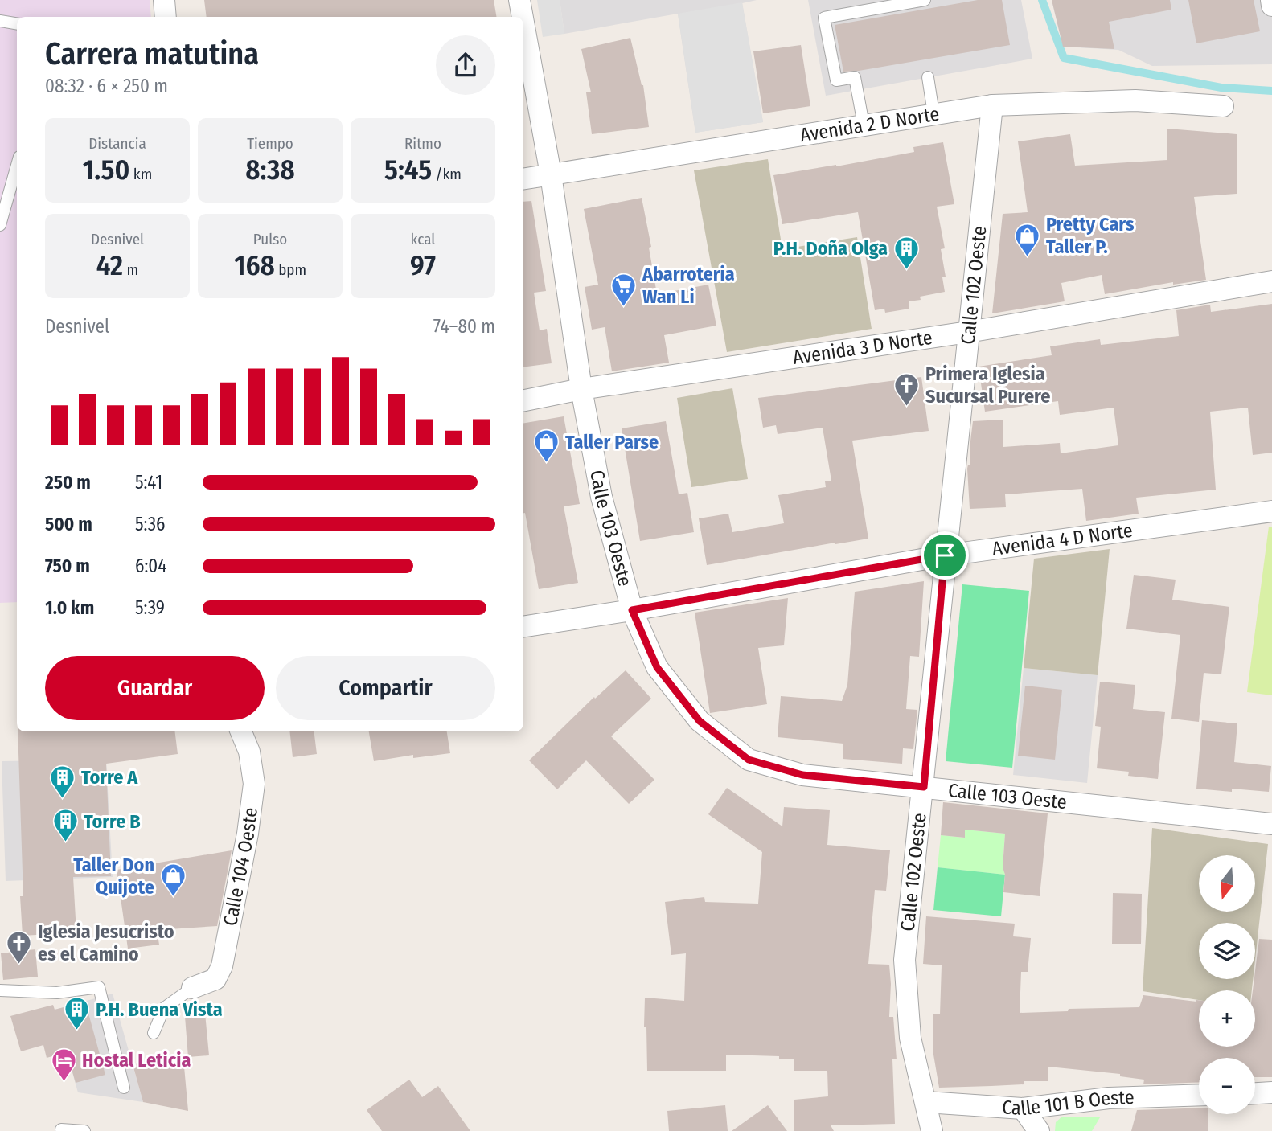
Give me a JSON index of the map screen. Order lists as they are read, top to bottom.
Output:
{
  "streets": {
    "street": [
      "Avenida 2 D Norte",
      "Calle 102 Oeste",
      "Avenida 3 D Norte",
      "Calle 103 Oeste",
      "Avenida 4 D Norte",
      "Calle 104 Oeste",
      "Calle 101 B Oeste"
    ]
  },
  "crossings": [
    ["Avenida 2 D Norte", "Calle 102 Oeste"],
    ["Avenida 2 D Norte", "Calle 103 Oeste"],
    ["Calle 102 Oeste", "Avenida 3 D Norte"],
    ["Calle 102 Oeste", "Calle 103 Oeste"],
    ["Calle 102 Oeste", "Avenida 4 D Norte"],
    ["Calle 102 Oeste", "Calle 101 B Oeste"],
    ["Avenida 3 D Norte", "Calle 103 Oeste"],
    ["Calle 103 Oeste", "Avenida 4 D Norte"]
  ],
  "places": {
    "shop": ["Pretty Cars Taller P.", "Taller Parse", "Taller Don Quijote"],
    "building": [
      "P.H. Doña Olga",
      "Torre A",
      "Torre B",
      "P.H. Buena Vista"
    ],
    "supermarket": ["Abarroteria Wan Li"],
    "church": ["Primera Iglesia Sucursal Purere", "Iglesia Jesucristo es el Camino"],
    "hotel": ["Hostal Leticia"]
  },
  "north": "bottom",
  "page": {
    "heading": ["Carrera matutina", "08:32 · 6 × 250 m"],
    "stats": [
      ["Distancia", "1.50 km"],
      ["Tiempo", "8:38"],
      ["Ritmo", "5:45 /km"],
      ["Desnivel", "42 m"],
      ["Pulso", "168 bpm"],
      ["kcal", "97"]
    ],
    "chart": ["Desnivel", "74–80 m"],
    "list": [
      {
        "name": "250 m",
        "note": "5:41"
      },
      {
        "name": "500 m",
        "note": "5:36"
      },
      {
        "name": "750 m",
        "note": "6:04"
      },
      {
        "name": "1.0 km",
        "note": "5:39"
      }
    ],
    "buttons": ["Guardar", "Compartir"],
    "map_buttons": ["+", "−"]
  }
}
